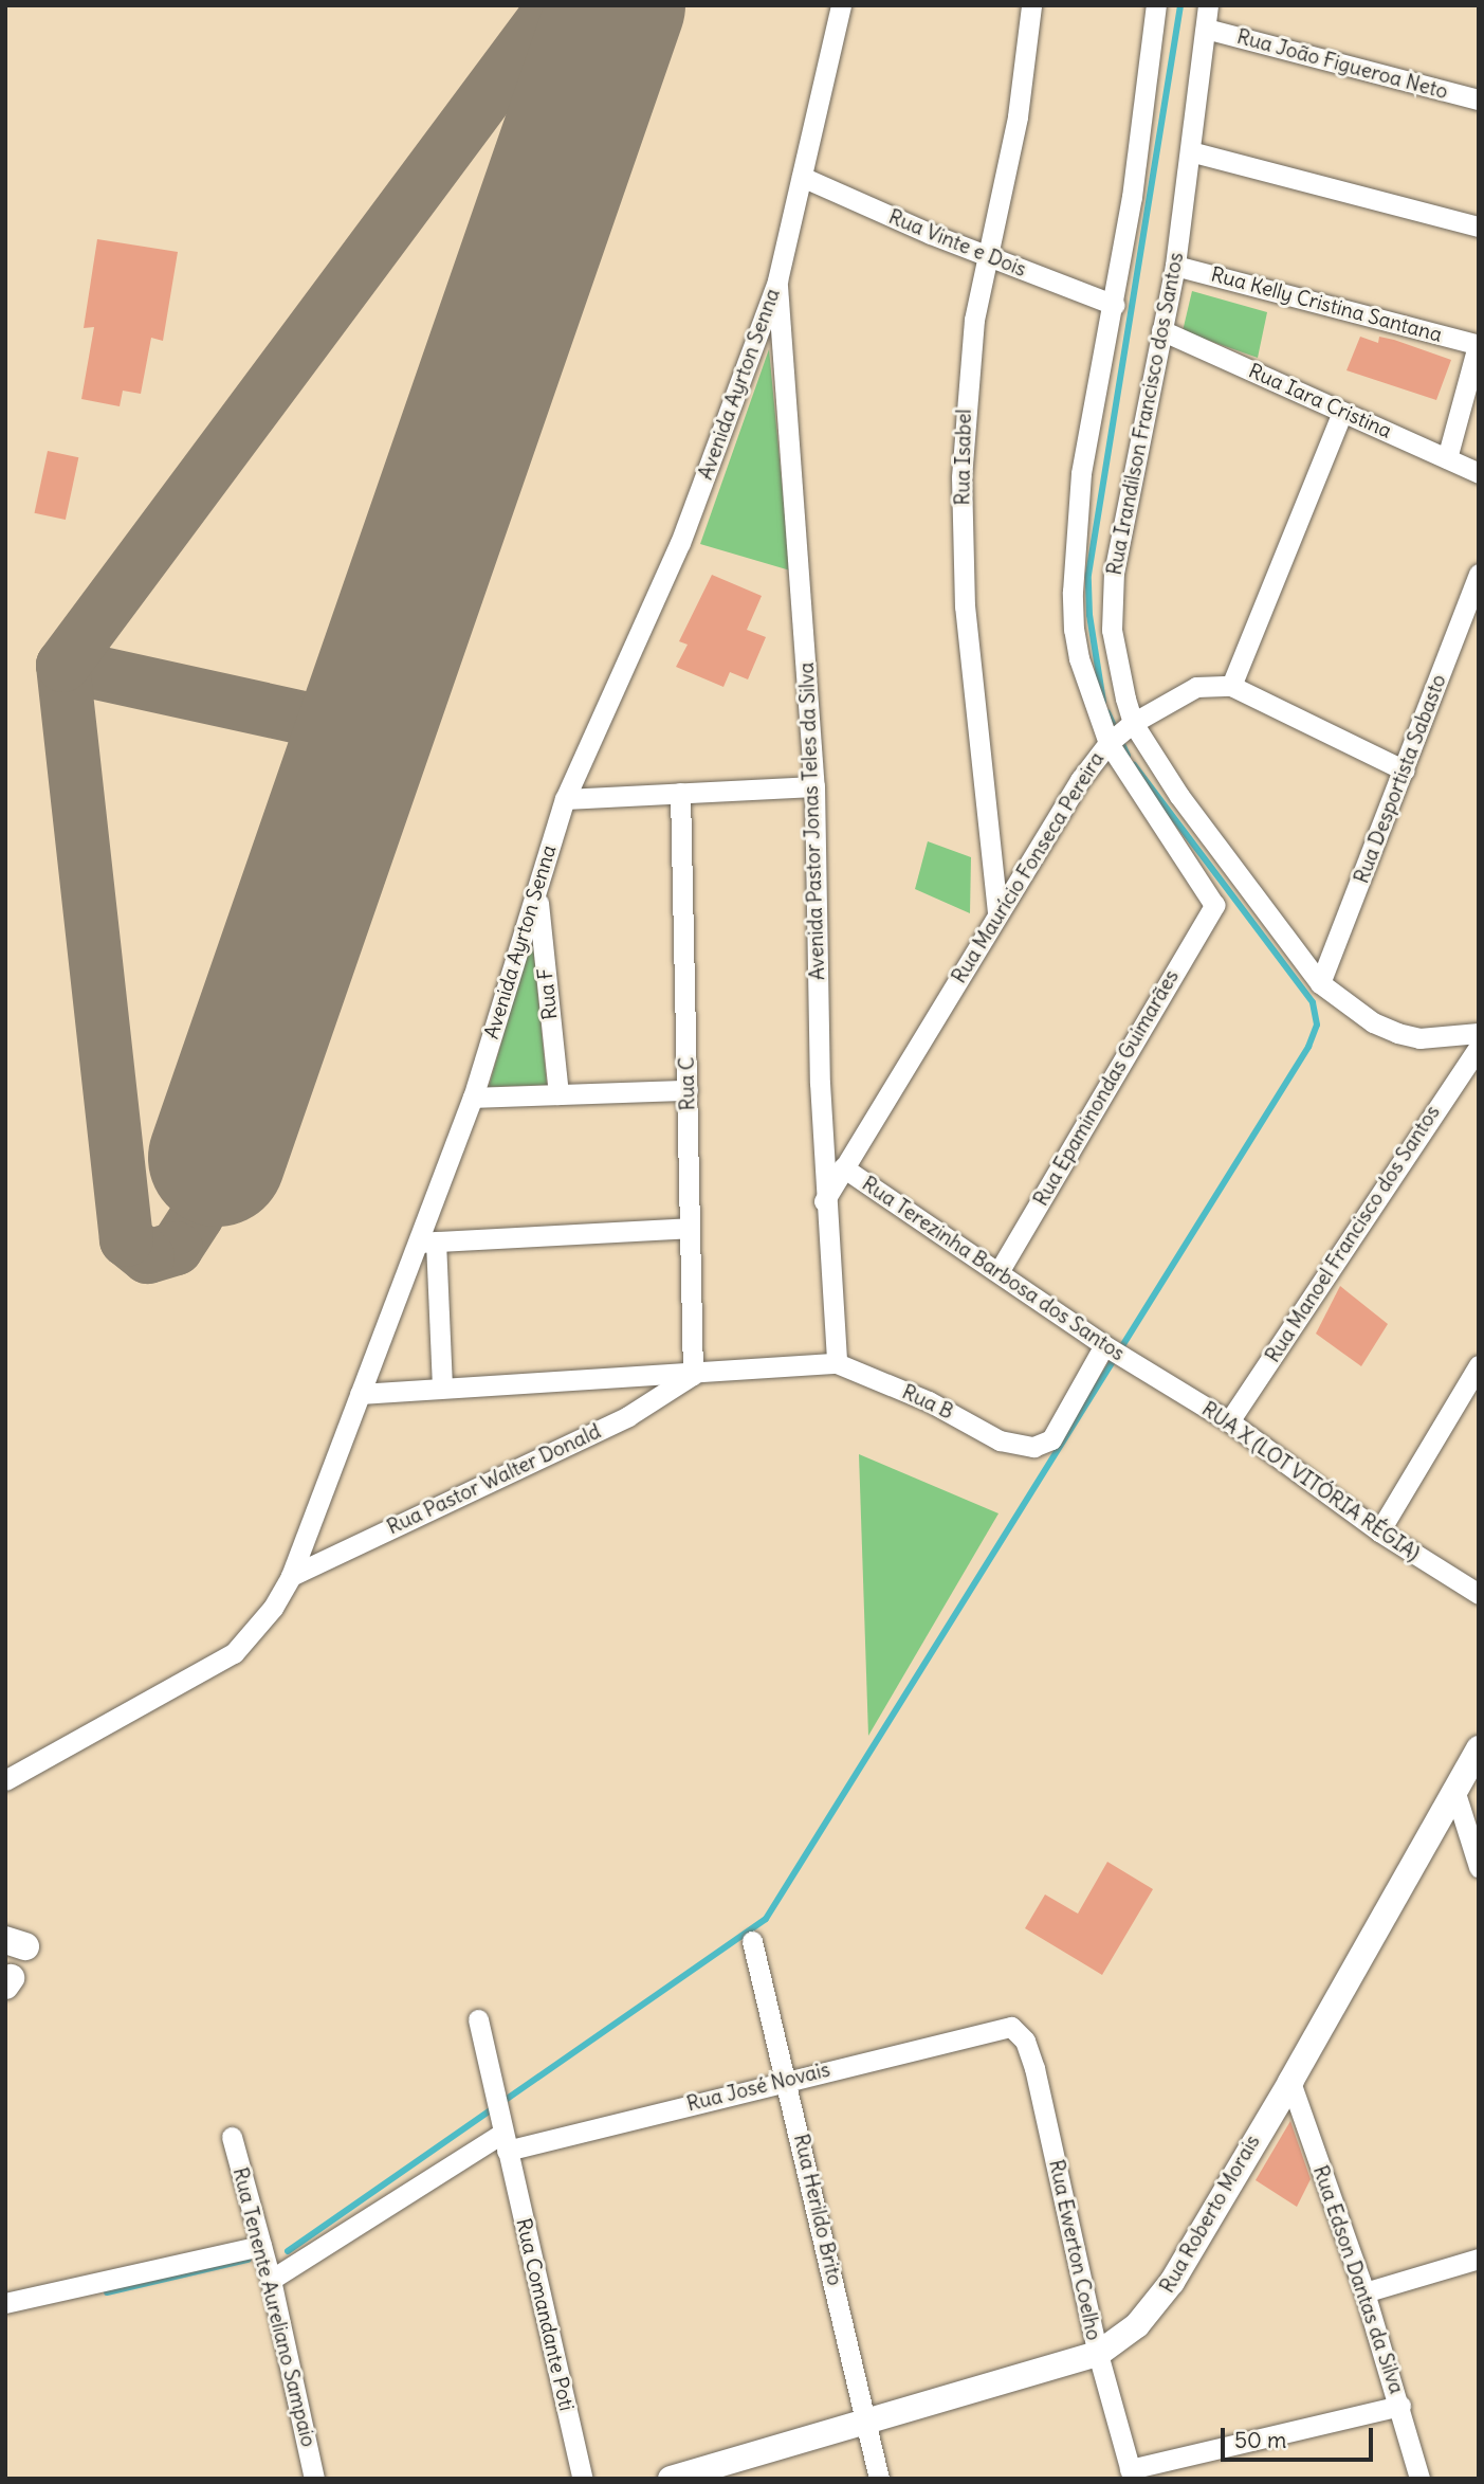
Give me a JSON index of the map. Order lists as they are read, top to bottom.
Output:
{
  "streets": {
    "street": [
      "Rua João Figueroa Neto",
      "Rua Vinte e Dois",
      "Rua Kelly Cristina Santana",
      "Avenida Ayrton Senna",
      "Rua Iara Cristina",
      "Rua Irandilson Francisco dos Santos",
      "Rua Isabel",
      "Rua Desportista Sabasto",
      "Avenida Pastor Jonas Teles da Silva",
      "Rua Maurício Fonseca Pereira",
      "Rua F",
      "Rua C",
      "Rua Epaminondas Guimarães",
      "Rua Manoel Francisco dos Santos",
      "Rua Terezinha Barbosa dos Santos",
      "Rua B",
      "Rua Pastor Walter Donald",
      "RUA X (LOT VITÓRIA RÉGIA)",
      "Rua José Novais",
      "Rua Herildo Brito",
      "Rua Roberto Morais",
      "Rua Ewerton Coelho",
      "Rua Edson Dantas da Silva",
      "Rua Tenente Aureliano Sampaio",
      "Rua Comandante Poti"
    ]
  },
  "crossings": [
    ["Rua João Figueroa Neto", "Rua Irandilson Francisco dos Santos"],
    ["Rua Vinte e Dois", "Avenida Ayrton Senna"],
    ["Rua Vinte e Dois", "Rua Irandilson Francisco dos Santos"],
    ["Rua Vinte e Dois", "Rua Isabel"],
    ["Rua Kelly Cristina Santana", "Rua Irandilson Francisco dos Santos"],
    ["Avenida Ayrton Senna", "Avenida Pastor Jonas Teles da Silva"],
    ["Avenida Ayrton Senna", "Rua F"],
    ["Avenida Ayrton Senna", "Rua B"],
    ["Avenida Ayrton Senna", "Rua Pastor Walter Donald"],
    ["Rua Iara Cristina", "Rua Irandilson Francisco dos Santos"],
    ["Rua Irandilson Francisco dos Santos", "Rua Desportista Sabasto"],
    ["Rua Irandilson Francisco dos Santos", "Rua Maurício Fonseca Pereira"],
    ["Rua Irandilson Francisco dos Santos", "Rua Epaminondas Guimarães"],
    ["Rua Isabel", "Rua Maurício Fonseca Pereira"],
    ["Rua Desportista Sabasto", "Rua Maurício Fonseca Pereira"],
    ["Avenida Pastor Jonas Teles da Silva", "Rua Maurício Fonseca Pereira"],
    ["Avenida Pastor Jonas Teles da Silva", "Rua B"],
    ["Rua Maurício Fonseca Pereira", "Rua Terezinha Barbosa dos Santos"],
    ["Rua C", "Rua B"],
    ["Rua C", "Rua Pastor Walter Donald"],
    ["Rua Epaminondas Guimarães", "Rua Terezinha Barbosa dos Santos"],
    ["Rua Manoel Francisco dos Santos", "RUA X (LOT VITÓRIA RÉGIA)"],
    ["Rua Terezinha Barbosa dos Santos", "Rua B"],
    ["Rua Terezinha Barbosa dos Santos", "RUA X (LOT VITÓRIA RÉGIA)"],
    ["Rua B", "Rua Pastor Walter Donald"],
    ["Rua José Novais", "Rua Herildo Brito"],
    ["Rua José Novais", "Rua Ewerton Coelho"],
    ["Rua José Novais", "Rua Tenente Aureliano Sampaio"],
    ["Rua José Novais", "Rua Comandante Poti"],
    ["Rua Herildo Brito", "Rua Roberto Morais"],
    ["Rua Roberto Morais", "Rua Ewerton Coelho"],
    ["Rua Roberto Morais", "Rua Edson Dantas da Silva"]
  ],
  "scale_bar": "50 m"
}
